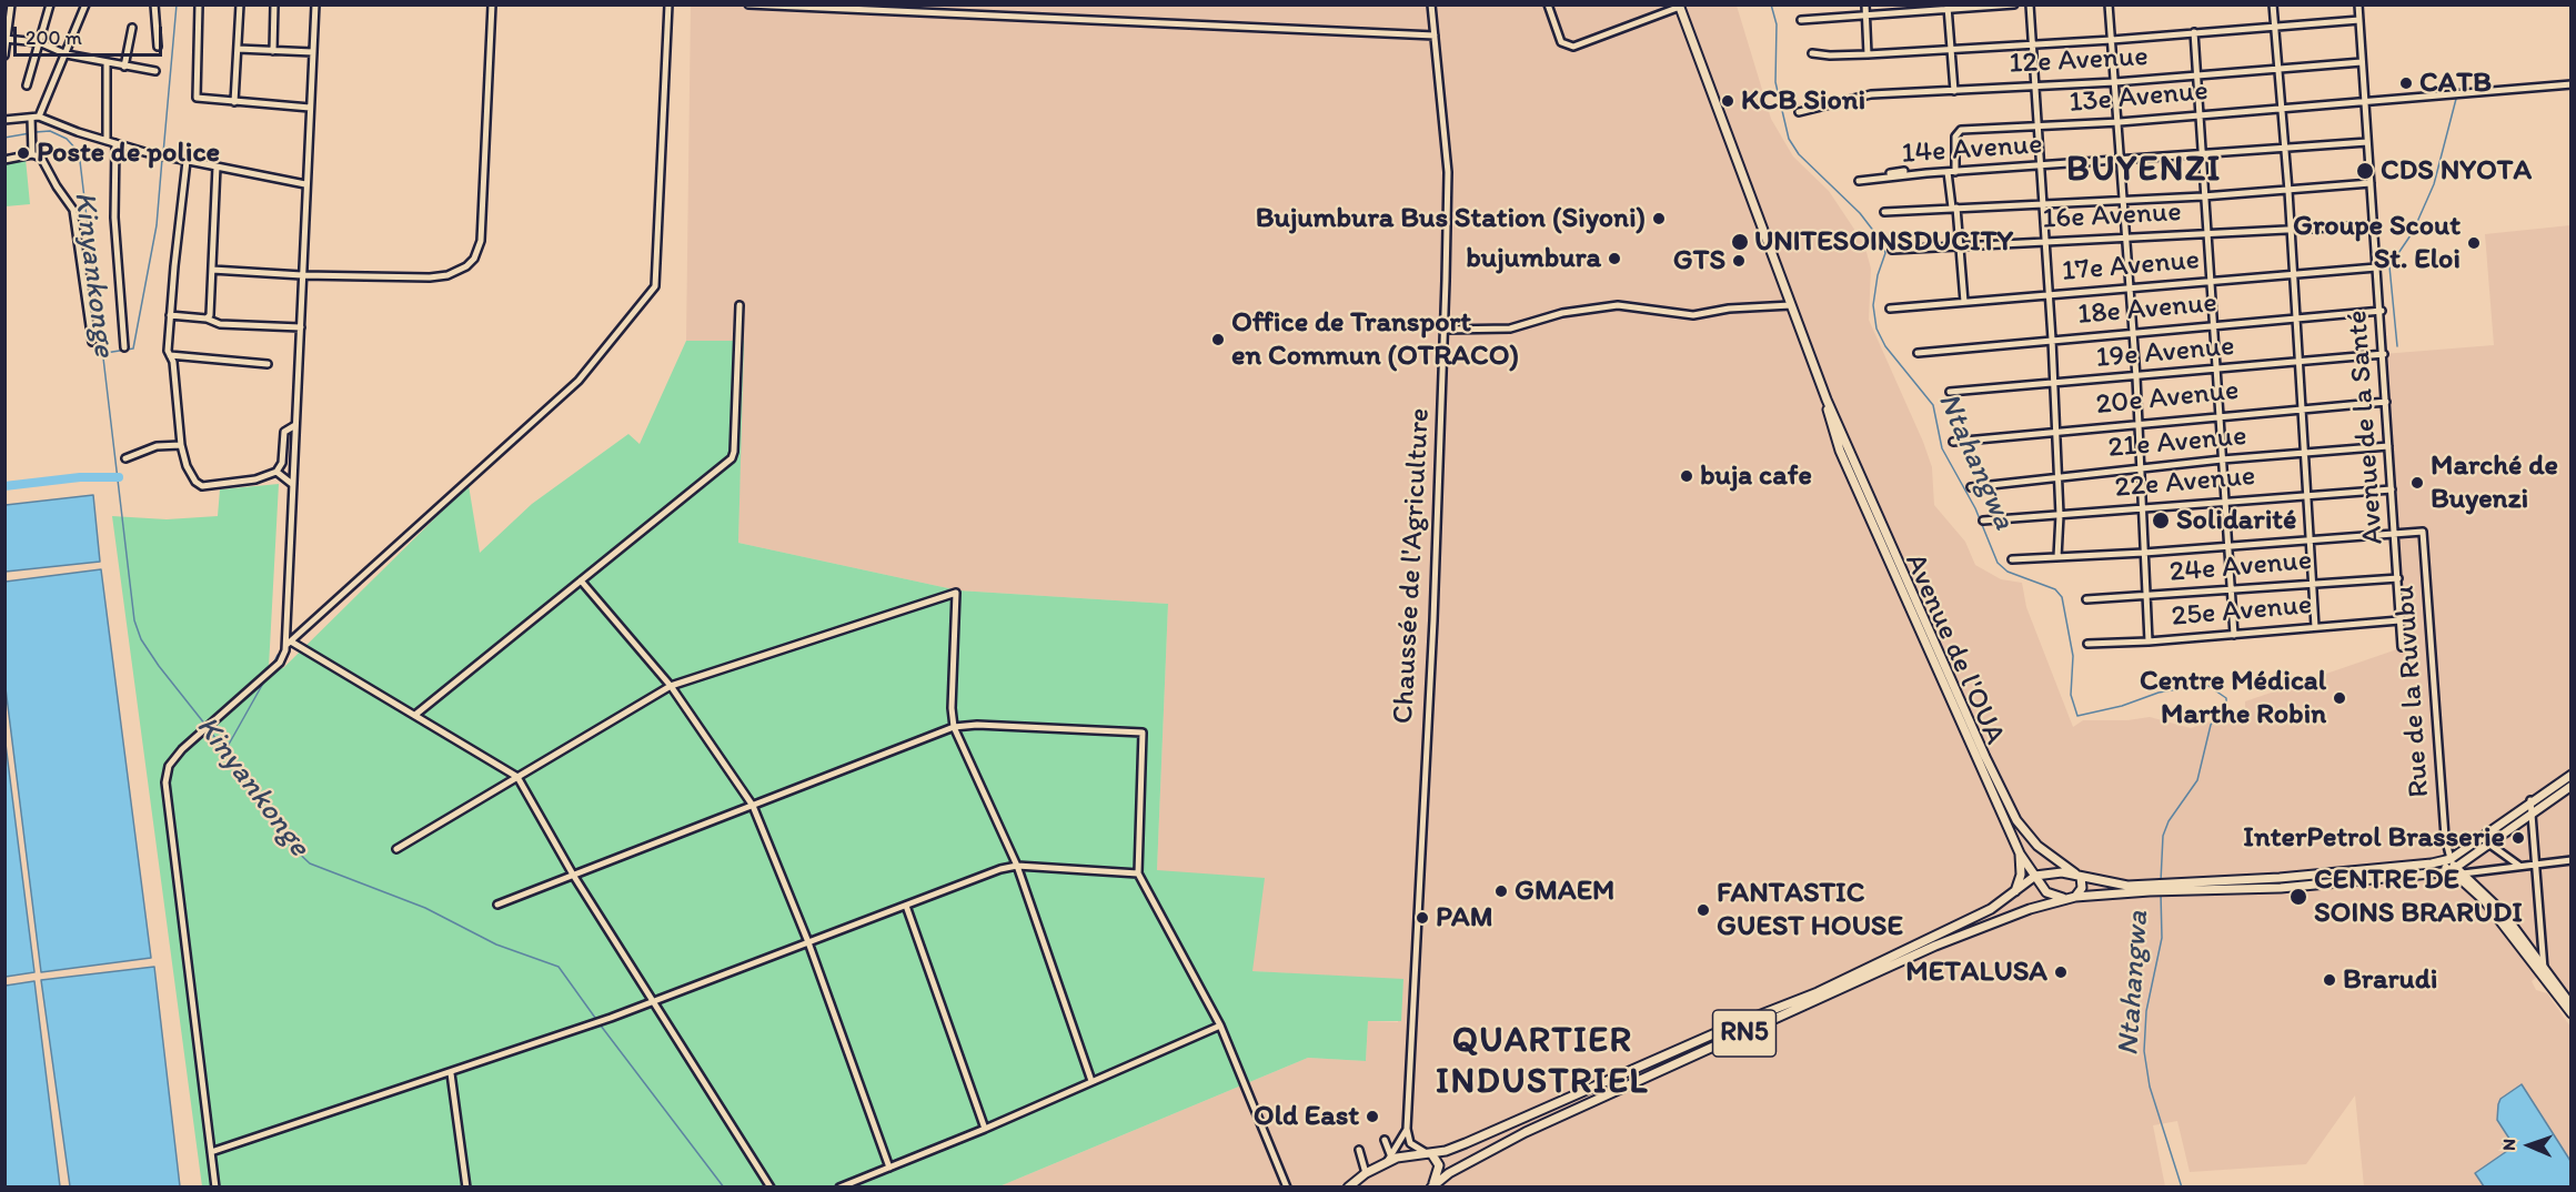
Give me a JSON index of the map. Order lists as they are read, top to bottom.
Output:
{
  "streets": {
    "main road": ["Avenue de l'OUA", "RN5"],
    "street": [
      "12e Avenue",
      "13e Avenue",
      "14e Avenue",
      "16e Avenue",
      "17e Avenue",
      "18e Avenue",
      "19e Avenue",
      "20e Avenue",
      "Avenue de la Santé",
      "21e Avenue",
      "22e Avenue",
      "Chaussée de l'Agriculture",
      "24e Avenue",
      "25e Avenue",
      "Rue de la Ruvubu"
    ]
  },
  "crossings": [
    ["12e Avenue", "Avenue de la Santé"],
    ["13e Avenue", "14e Avenue"],
    ["13e Avenue", "Avenue de la Santé"],
    ["14e Avenue", "Avenue de la Santé"],
    ["16e Avenue", "Avenue de la Santé"],
    ["17e Avenue", "Avenue de la Santé"],
    ["18e Avenue", "Avenue de la Santé"],
    ["19e Avenue", "Avenue de la Santé"],
    ["20e Avenue", "Avenue de la Santé"],
    ["Avenue de la Santé", "21e Avenue"],
    ["Avenue de la Santé", "22e Avenue"],
    ["Avenue de la Santé", "24e Avenue"],
    ["Avenue de la Santé", "25e Avenue"],
    ["Avenue de la Santé", "Rue de la Ruvubu"],
    ["Chaussée de l'Agriculture", "RN5"],
    ["Avenue de l'OUA", "RN5"],
    ["Rue de la Ruvubu", "RN5"]
  ],
  "districts": ["BUYENZI", "QUARTIER INDUSTRIEL"],
  "water": ["Kinyankonge", "Ntahangwa"],
  "places": [
    "CATB",
    "KCB Sioni",
    "Poste de police",
    "CDS NYOTA",
    "Bujumbura Bus Station (Siyoni)",
    "UNITESOINSDUCITY",
    "Groupe Scout St. Eloi",
    "bujumbura",
    "GTS",
    "Office de Transport en Commun (OTRACO)",
    "buja cafe",
    "Marché de Buyenzi",
    "Solidarité",
    "Centre Médical Marthe Robin",
    "InterPetrol Brasserie",
    "GMAEM",
    "CENTRE DE SOINS BRARUDI",
    "FANTASTIC GUEST HOUSE",
    "PAM",
    "METALUSA",
    "Brarudi",
    "Old East"
  ],
  "scale_bar": "200 m",
  "north": "left"
}
